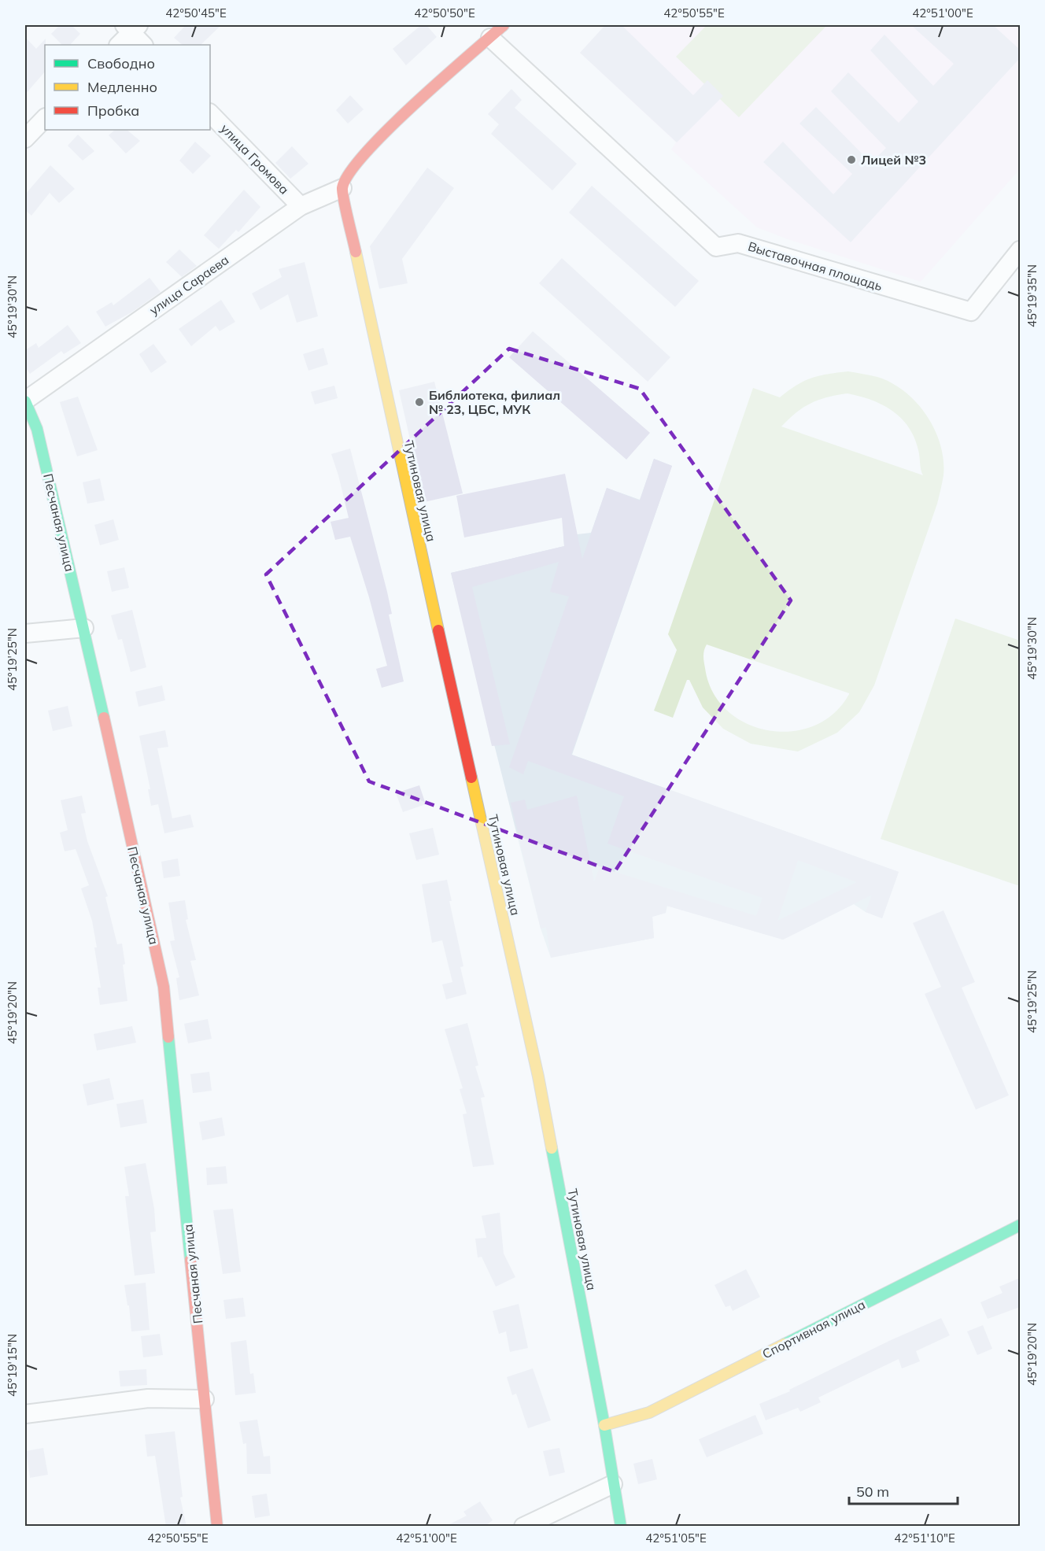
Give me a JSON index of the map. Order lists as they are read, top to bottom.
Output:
{
  "streets": {
    "street": [
      "улица Громова",
      "Выставочная площадь",
      "улица Сараева",
      "Тутиновая улица",
      "Песчаная улица",
      "Спортивная улица"
    ]
  },
  "crossings": [
    ["улица Громова", "улица Сараева"],
    ["улица Сараева", "Тутиновая улица"],
    ["улица Сараева", "Песчаная улица"],
    ["Тутиновая улица", "Спортивная улица"]
  ],
  "places": ["Лицей №3", "Библиотека, филиал № 23, ЦБС, МУК"],
  "legend": ["Свободно", "Медленно", "Пробка"],
  "scale_bar": "50 m",
  "coordinates": [
    "42°50'45\"E",
    "42°50'50\"E",
    "42°50'55\"E",
    "42°51'00\"E",
    "45°19'35\"N",
    "45°19'30\"N",
    "45°19'25\"N",
    "45°19'20\"N",
    "45°19'15\"N",
    "42°51'05\"E",
    "42°51'10\"E"
  ]
}
